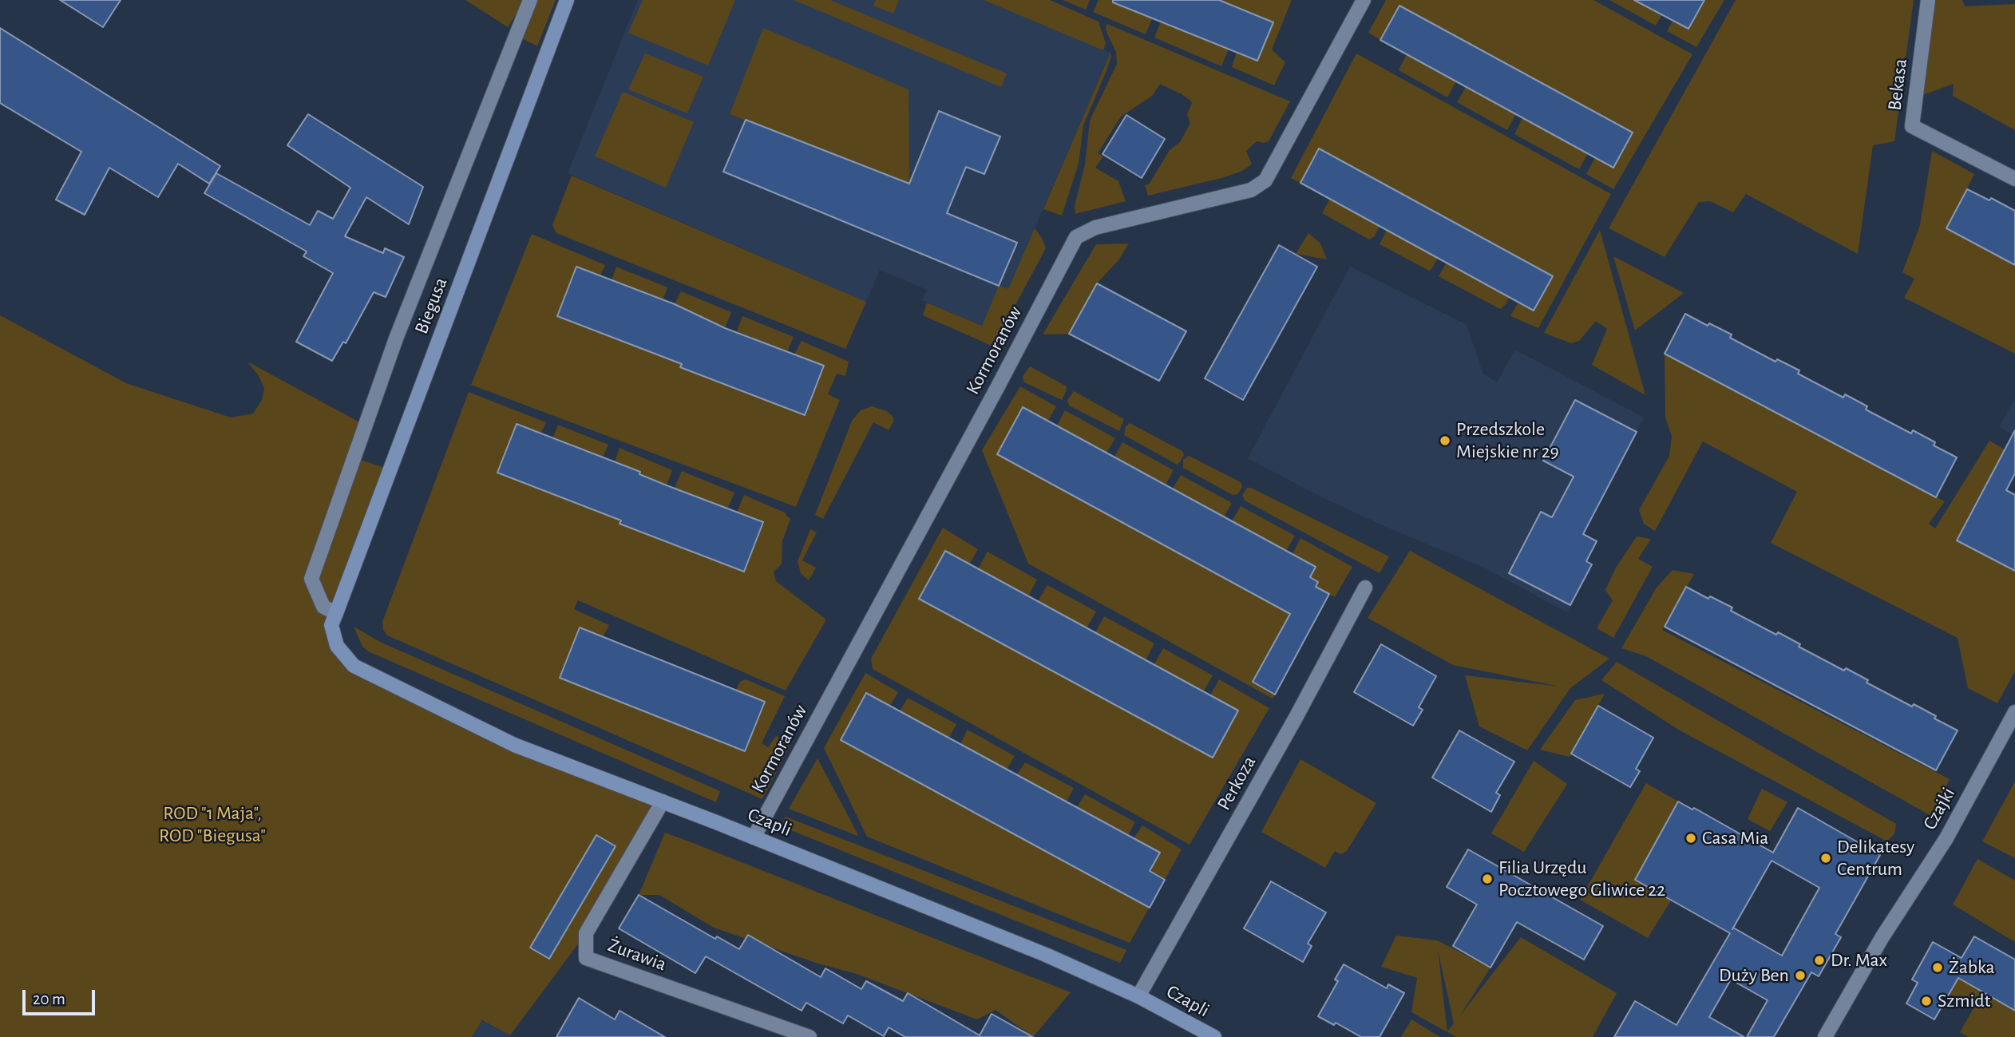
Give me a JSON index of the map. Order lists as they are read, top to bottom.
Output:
{
  "streets": {
    "street": [
      "Bekasa",
      "Biegusa",
      "Kormoranów",
      "Perkoza",
      "Czajki",
      "Czapli",
      "Żurawia"
    ]
  },
  "crossings": [
    ["Biegusa", "Czapli"],
    ["Kormoranów", "Czapli"],
    ["Perkoza", "Czapli"],
    ["Czapli", "Żurawia"]
  ],
  "parks": ["ROD \"1 Maja\", ROD \"Biegusa\""],
  "places": [
    "Przedszkole Miejskie nr 29",
    "Casa Mia",
    "Delikatesy Centrum",
    "Filia Urzędu Pocztowego Gliwice 22",
    "Dr. Max",
    "Żabka",
    "Duży Ben",
    "Szmidt"
  ],
  "scale_bar": "20 m"
}
